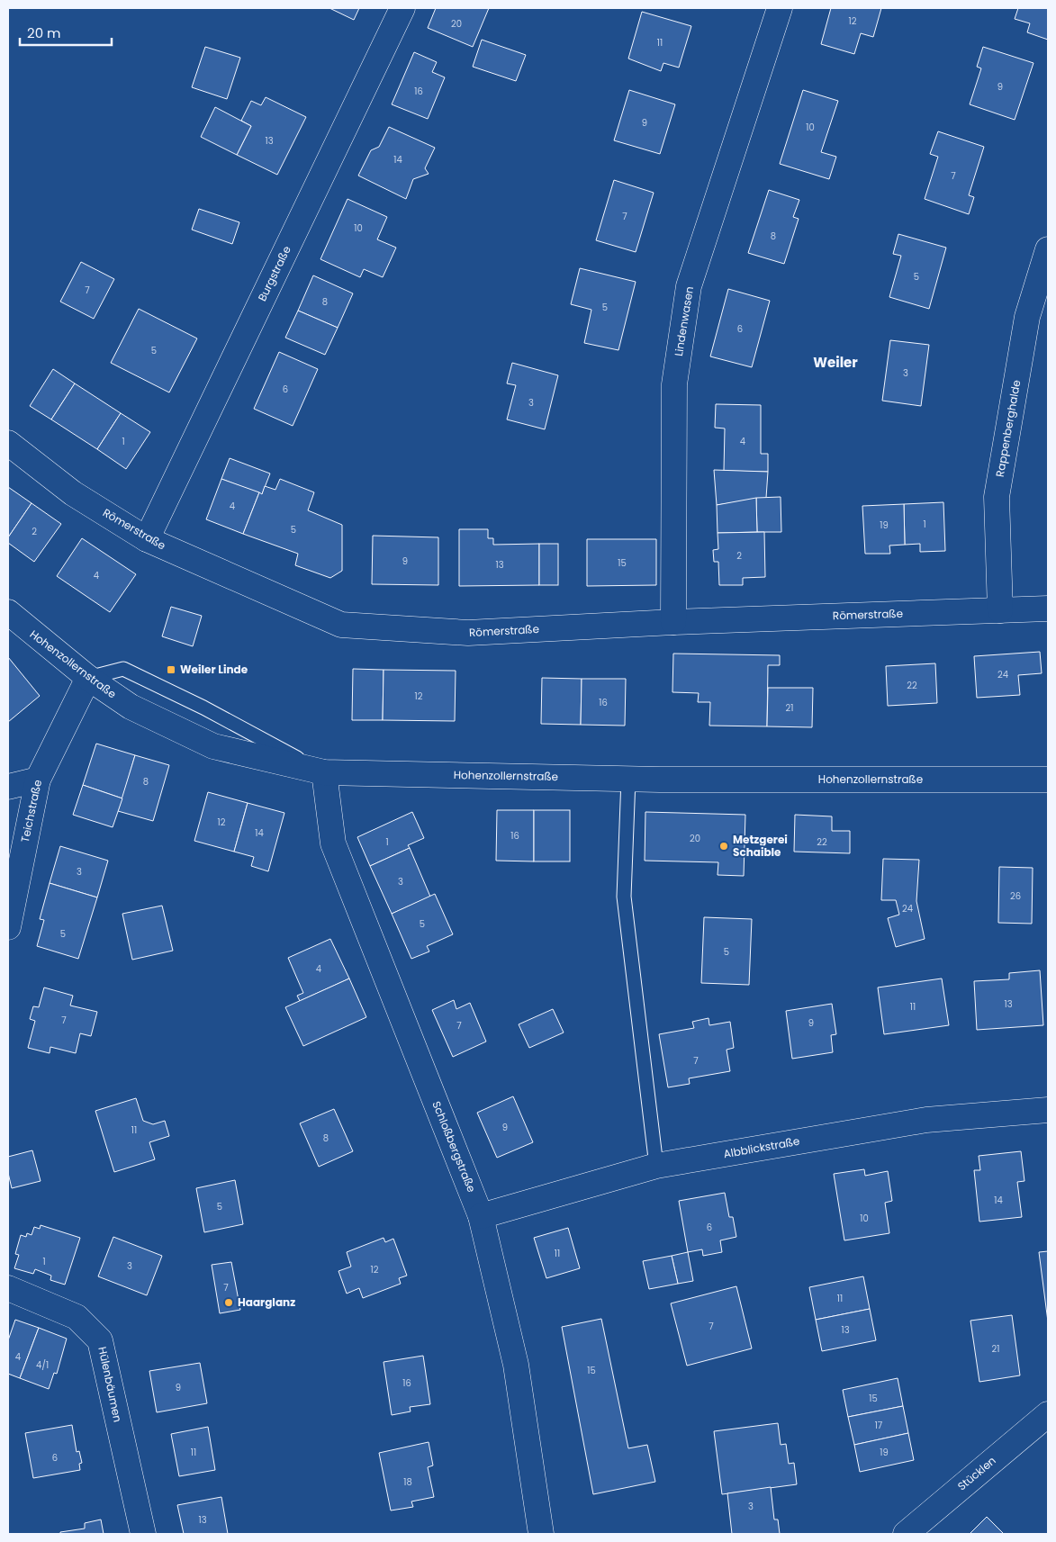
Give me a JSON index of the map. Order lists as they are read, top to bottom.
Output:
{
  "streets": {
    "street": [
      "Burgstraße",
      "Lindenwasen",
      "Rappenberghalde",
      "Römerstraße",
      "Hohenzollernstraße",
      "Teichstraße",
      "Schloßbergstraße",
      "Albblickstraße",
      "Hülenbäumen",
      "Stücklen"
    ]
  },
  "crossings": [
    ["Burgstraße", "Römerstraße"],
    ["Lindenwasen", "Römerstraße"],
    ["Rappenberghalde", "Römerstraße"],
    ["Hohenzollernstraße", "Teichstraße"],
    ["Hohenzollernstraße", "Schloßbergstraße"],
    ["Schloßbergstraße", "Albblickstraße"]
  ],
  "districts": ["Weiler"],
  "places": {
    "transit": ["Weiler Linde"],
    "other": ["Metzgerei Schaible", "Haarglanz"]
  },
  "house_numbers": [
    "12",
    "20",
    "11",
    "9",
    "16",
    "9",
    "10",
    "13",
    "14",
    "7",
    "7",
    "10",
    "8",
    "5",
    "7",
    "8",
    "5",
    "6",
    "5",
    "3",
    "6",
    "3",
    "1",
    "4",
    "4",
    "1",
    "19",
    "5",
    "2",
    "2",
    "9",
    "15",
    "13",
    "4",
    "24",
    "22",
    "12",
    "16",
    "21",
    "8",
    "12",
    "14",
    "16",
    "20",
    "1",
    "22",
    "3",
    "3",
    "26",
    "24",
    "5",
    "5",
    "5",
    "4",
    "13",
    "11",
    "7",
    "9",
    "7",
    "7",
    "9",
    "11",
    "8",
    "14",
    "5",
    "10",
    "6",
    "11",
    "1",
    "3",
    "12",
    "7",
    "11",
    "7",
    "13",
    "21",
    "4",
    "4/1",
    "15",
    "16",
    "9",
    "15",
    "17",
    "11",
    "19",
    "6",
    "18",
    "3",
    "13"
  ],
  "scale_bar": "20 m"
}
